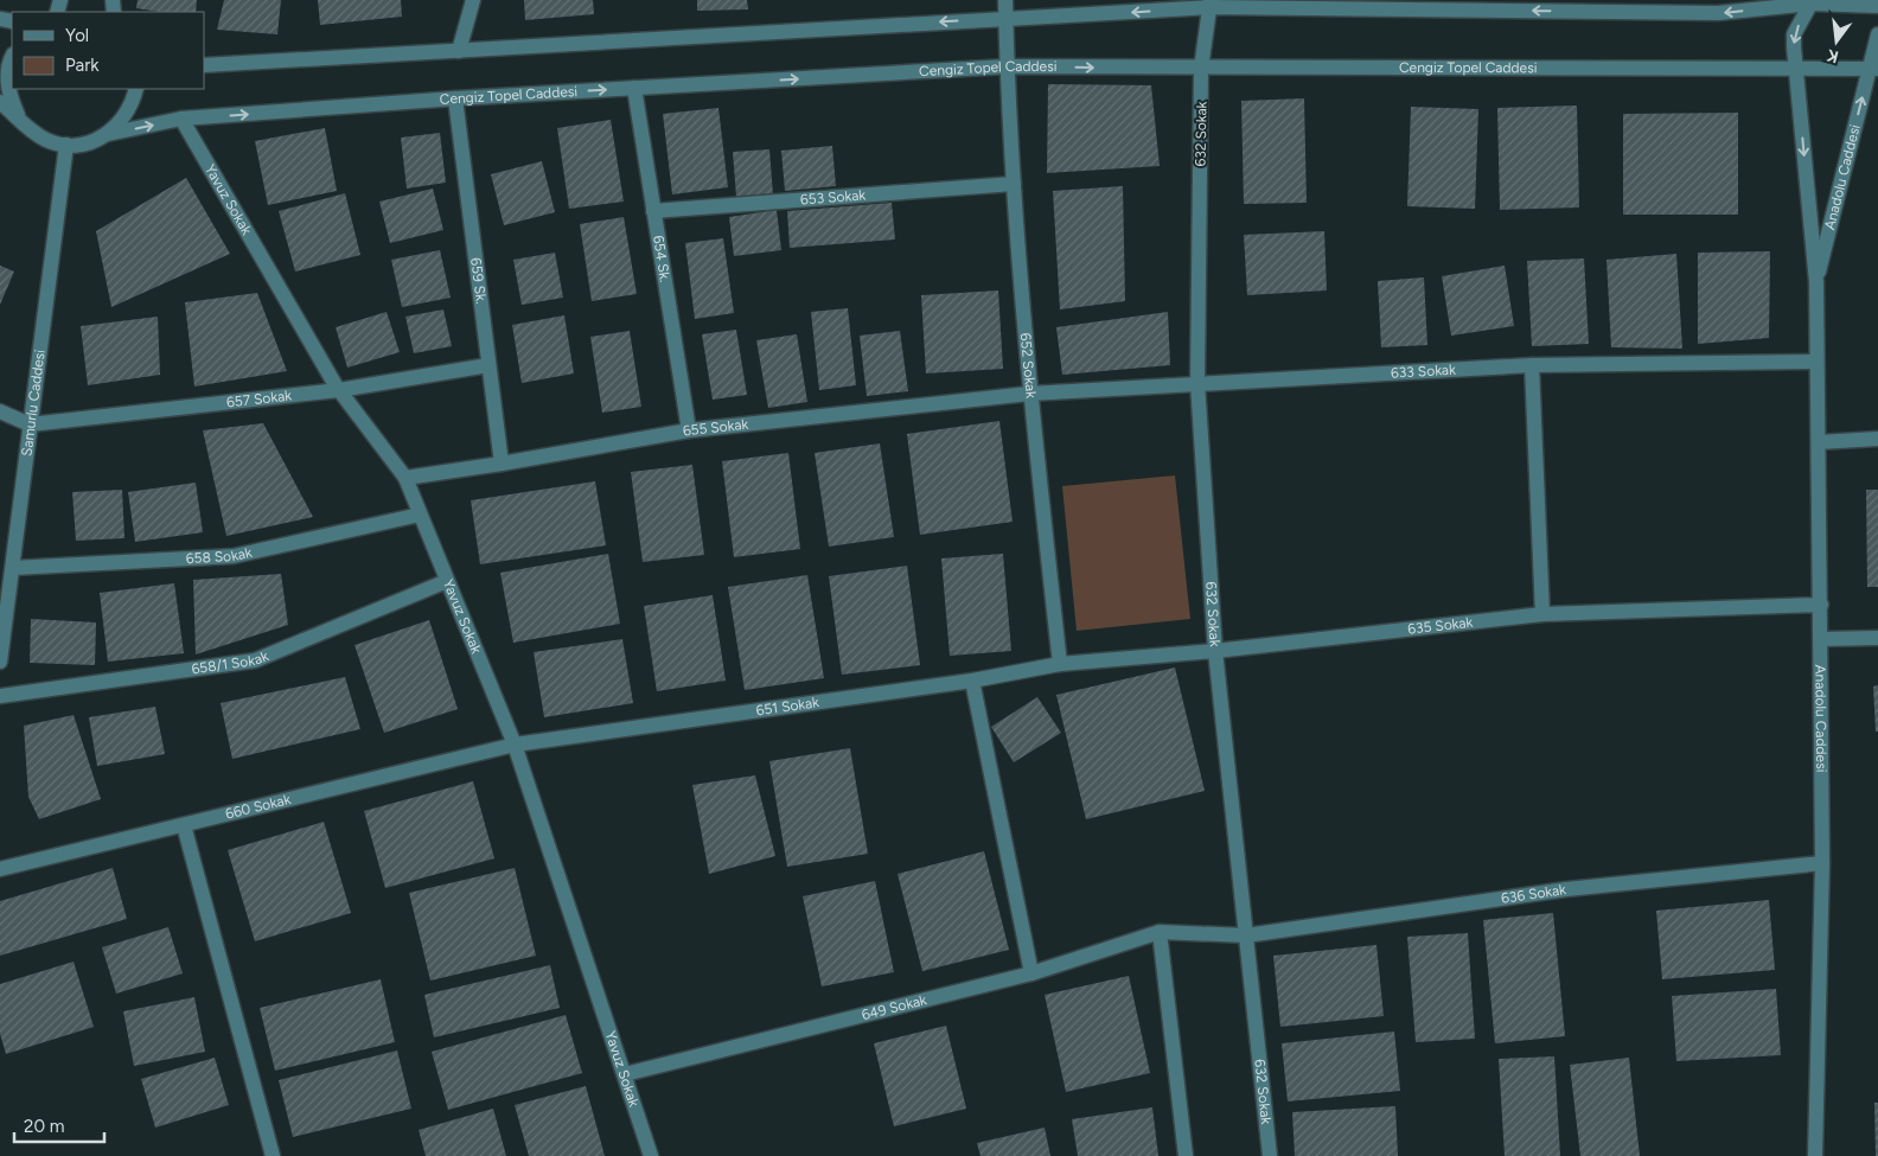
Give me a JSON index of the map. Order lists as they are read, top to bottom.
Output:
{
  "streets": {
    "street": [
      "Cengiz Topel Caddesi",
      "632 Sokak",
      "Anadolu Caddesi",
      "653 Sokak",
      "Yavuz Sokak",
      "654 Sk.",
      "659 Sk.",
      "652 Sokak",
      "633 Sokak",
      "657 Sokak",
      "Samurlu Caddesi",
      "655 Sokak",
      "658 Sokak",
      "635 Sokak",
      "658/1 Sokak",
      "651 Sokak",
      "660 Sokak",
      "636 Sokak",
      "649 Sokak"
    ]
  },
  "crossings": [
    ["Cengiz Topel Caddesi", "632 Sokak"],
    ["Cengiz Topel Caddesi", "Anadolu Caddesi"],
    ["Cengiz Topel Caddesi", "Yavuz Sokak"],
    ["Cengiz Topel Caddesi", "654 Sk."],
    ["Cengiz Topel Caddesi", "659 Sk."],
    ["Cengiz Topel Caddesi", "652 Sokak"],
    ["632 Sokak", "633 Sokak"],
    ["632 Sokak", "635 Sokak"],
    ["632 Sokak", "636 Sokak"],
    ["Anadolu Caddesi", "633 Sokak"],
    ["Anadolu Caddesi", "635 Sokak"],
    ["Anadolu Caddesi", "636 Sokak"],
    ["653 Sokak", "654 Sk."],
    ["653 Sokak", "652 Sokak"],
    ["Yavuz Sokak", "657 Sokak"],
    ["Yavuz Sokak", "655 Sokak"],
    ["Yavuz Sokak", "658 Sokak"],
    ["Yavuz Sokak", "658/1 Sokak"],
    ["Yavuz Sokak", "651 Sokak"],
    ["Yavuz Sokak", "660 Sokak"],
    ["Yavuz Sokak", "649 Sokak"],
    ["654 Sk.", "655 Sokak"],
    ["659 Sk.", "657 Sokak"],
    ["659 Sk.", "655 Sokak"],
    ["652 Sokak", "633 Sokak"],
    ["652 Sokak", "655 Sokak"],
    ["652 Sokak", "635 Sokak"],
    ["652 Sokak", "651 Sokak"],
    ["633 Sokak", "655 Sokak"],
    ["657 Sokak", "Samurlu Caddesi"],
    ["Samurlu Caddesi", "658 Sokak"],
    ["635 Sokak", "651 Sokak"],
    ["651 Sokak", "660 Sokak"],
    ["636 Sokak", "649 Sokak"]
  ],
  "legend": ["Yol", "Park"],
  "scale_bar": "20 m",
  "north": "bottom"
}
